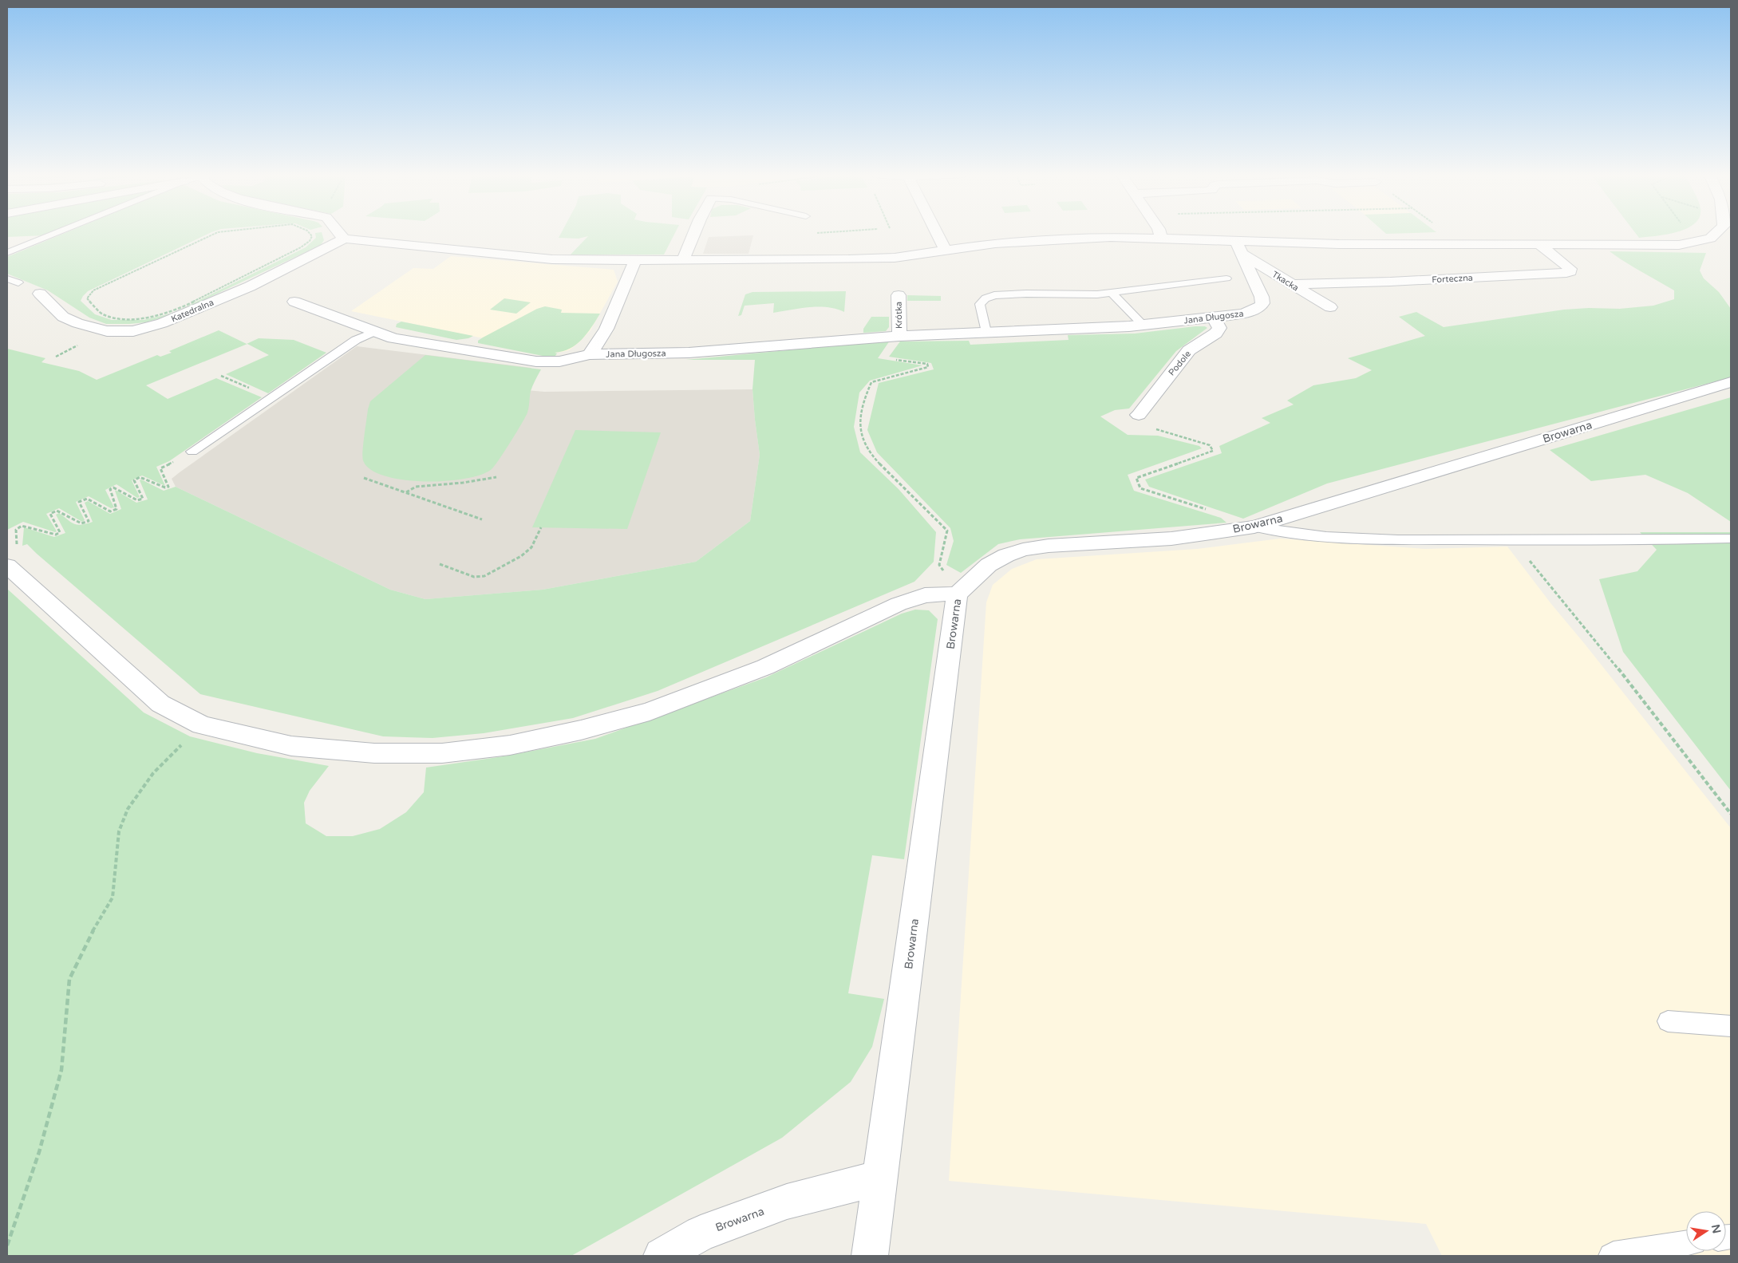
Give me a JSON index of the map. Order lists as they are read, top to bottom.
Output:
{
  "streets": {
    "street": [
      "Forteczna",
      "Tkacka",
      "Katedralna",
      "Krótka",
      "Jana Długosza",
      "Podole",
      "Browarna"
    ]
  },
  "crossings": [
    ["Forteczna", "Tkacka"],
    ["Tkacka", "Jana Długosza"],
    ["Krótka", "Jana Długosza"],
    ["Jana Długosza", "Podole"]
  ],
  "north": "right"
}
